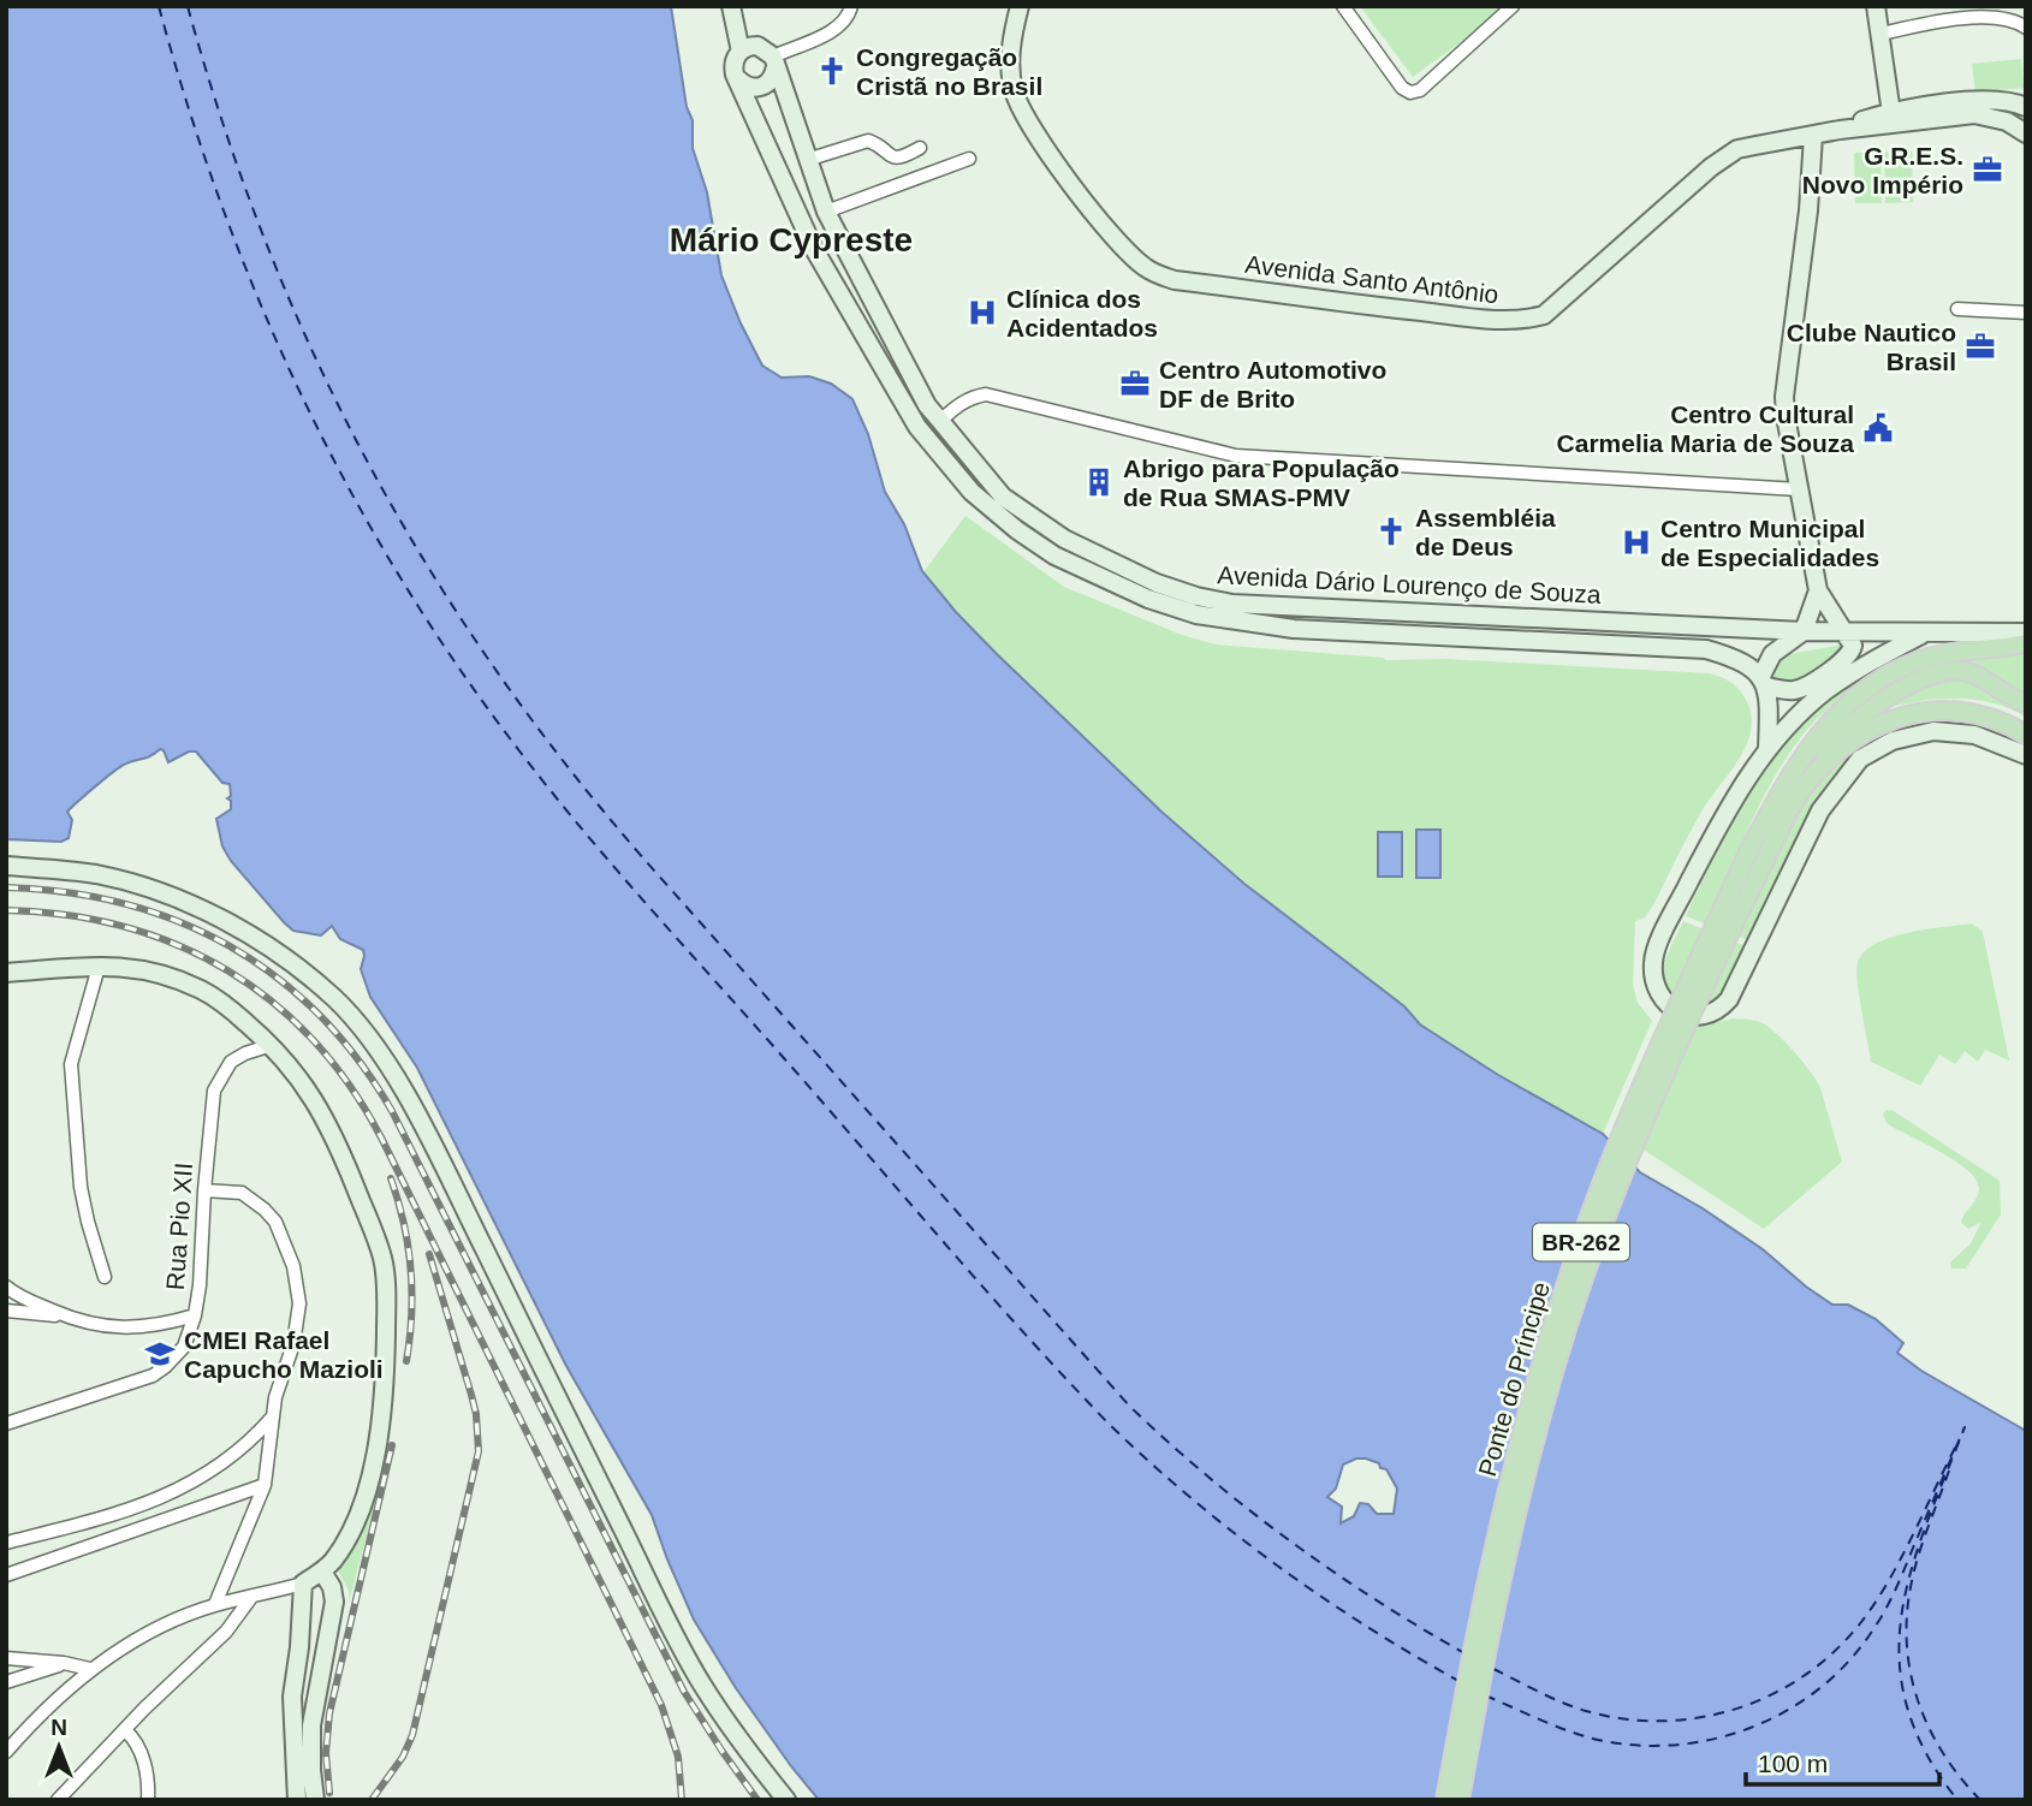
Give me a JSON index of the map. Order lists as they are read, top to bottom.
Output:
{
  "streets": {
    "main road": ["BR-262", "Ponte do Príncipe"],
    "street": ["Avenida Santo Antônio", "Avenida Dário Lourenço de Souza", "Rua Pio XII"]
  },
  "districts": ["Mário Cypreste"],
  "places": {
    "church": ["Congregação Cristã no Brasil", "Assembléia de Deus"],
    "office": ["G.R.E.S. Novo Império", "Clube Nautico Brasil", "Centro Automotivo DF de Brito"],
    "hospital": ["Clínica dos Acidentados", "Centro Municipal de Especialidades"],
    "public building": ["Centro Cultural Carmelia Maria de Souza"],
    "building": ["Abrigo para População de Rua SMAS-PMV"],
    "school or university": ["CMEI Rafael Capucho Mazioli"]
  },
  "scale_bar": "100 m",
  "north": "top"
}
